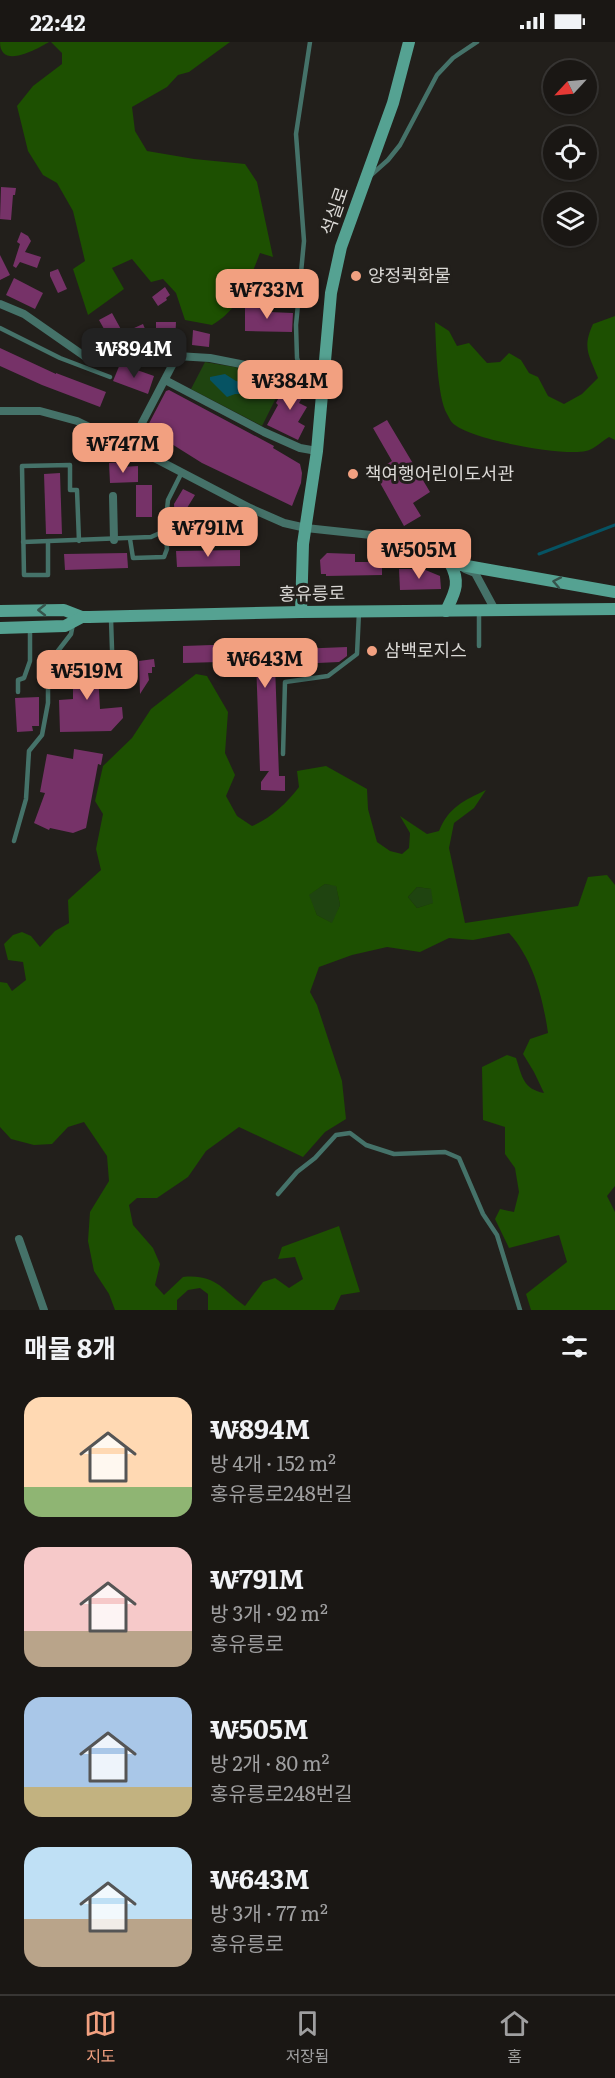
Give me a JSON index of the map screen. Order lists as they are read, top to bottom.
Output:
{
  "streets": {
    "street": ["석실로", "홍유릉로"]
  },
  "crossings": [
    ["석실로", "홍유릉로"]
  ],
  "places": ["양정퀵화물", "책여행어린이도서관", "삼백로지스"],
  "north": "bottom left",
  "page": {
    "status": "22:42",
    "price": [
      "₩733M",
      "₩894M",
      "₩384M",
      "₩747M",
      "₩791M",
      "₩505M",
      "₩643M",
      "₩519M"
    ],
    "heading": "매물 8개",
    "list": [
      {
        "name": "₩894M",
        "note": "방 4개 · 152 m² · 홍유릉로248번길"
      },
      {
        "name": "₩791M",
        "note": "방 3개 · 92 m² · 홍유릉로"
      },
      {
        "name": "₩505M",
        "note": "방 2개 · 80 m² · 홍유릉로248번길"
      },
      {
        "name": "₩643M",
        "note": "방 3개 · 77 m² · 홍유릉로"
      }
    ],
    "tabs": ["지도", "저장됨", "홈"]
  }
}
